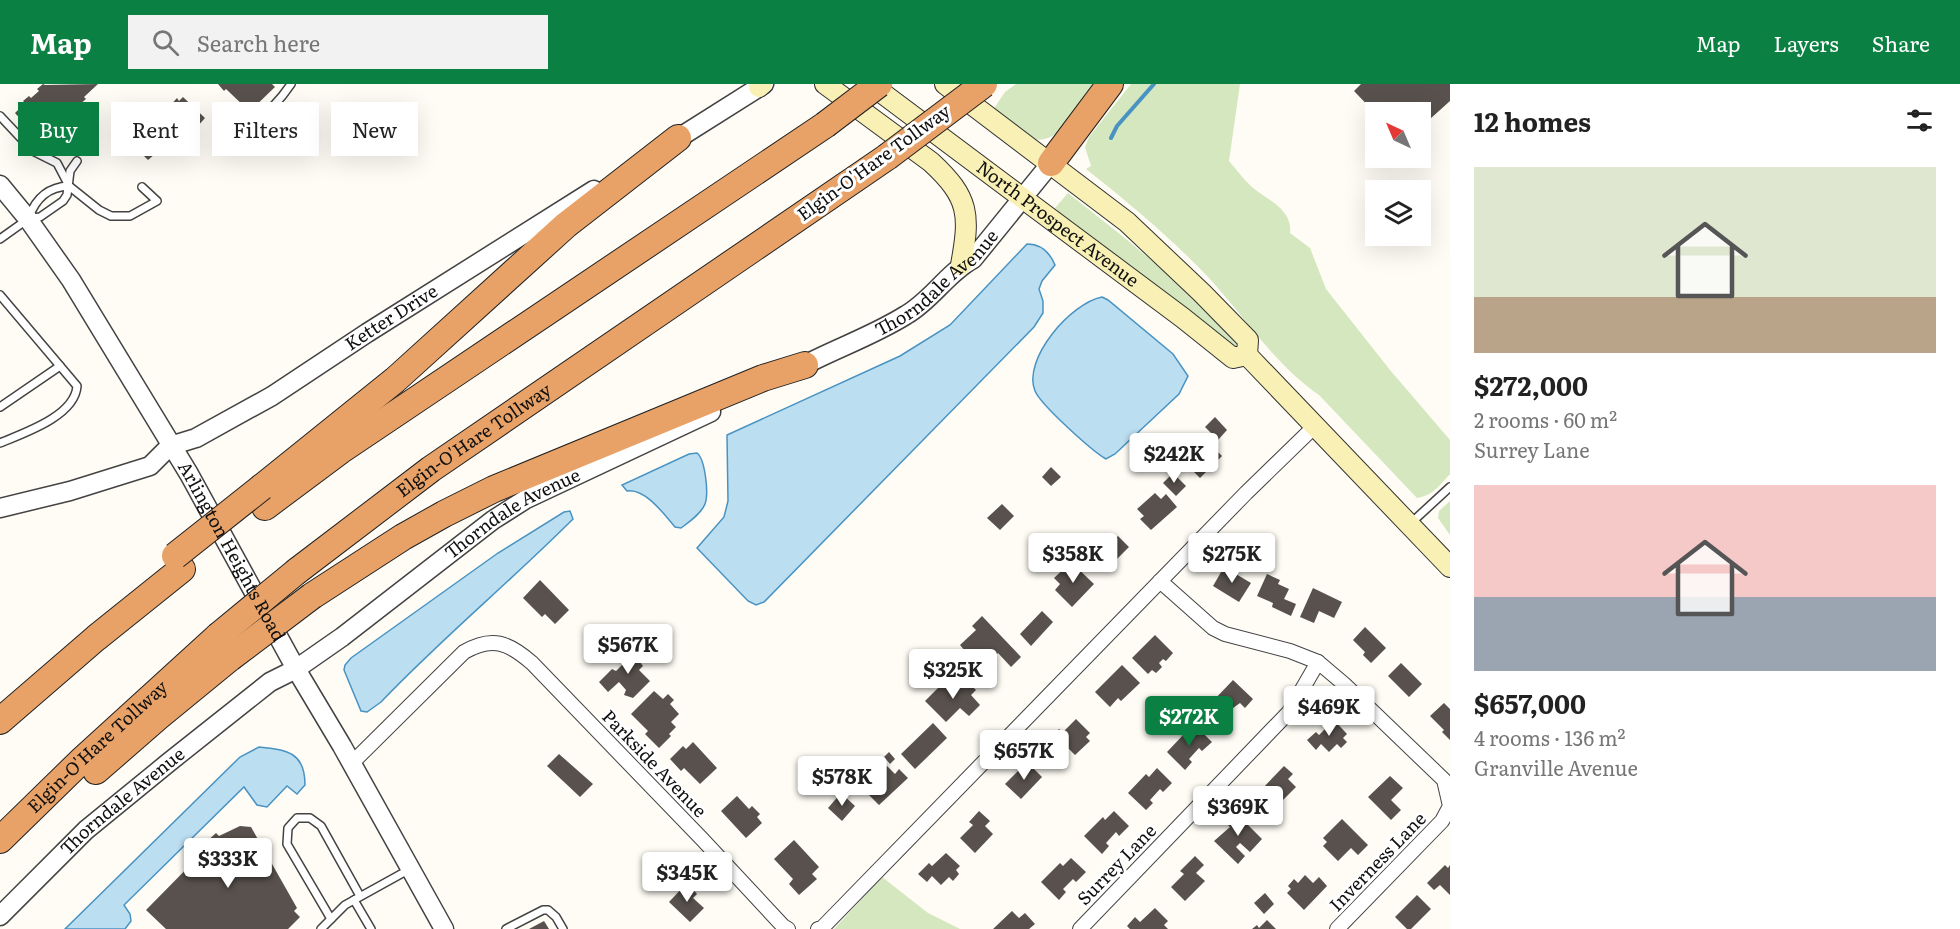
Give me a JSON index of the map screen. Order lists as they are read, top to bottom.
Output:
{
  "streets": {
    "highway": ["Elgin-O'Hare Tollway"],
    "main road": ["North Prospect Avenue"],
    "street": [
      "Thorndale Avenue",
      "Ketter Drive",
      "Arlington Heights Road",
      "Parkside Avenue",
      "Inverness Lane",
      "Surrey Lane"
    ]
  },
  "crossings": [
    ["North Prospect Avenue", "Thorndale Avenue"],
    ["Thorndale Avenue", "Arlington Heights Road"],
    ["Ketter Drive", "Arlington Heights Road"],
    ["Arlington Heights Road", "Parkside Avenue"],
    ["Inverness Lane", "Surrey Lane"]
  ],
  "north": "top left",
  "page": {
    "header": "Map",
    "search": "Search here",
    "nav": ["Map", "Layers", "Share"],
    "heading": "12 homes",
    "chip": [
      "Buy",
      "Rent",
      "Filters",
      "New"
    ],
    "list": [
      {
        "name": "$272,000",
        "note": "2 rooms · 60 m² · Surrey Lane"
      },
      {
        "name": "$657,000",
        "note": "4 rooms · 136 m² · Granville Avenue"
      }
    ],
    "price": [
      "$242K",
      "$358K",
      "$275K",
      "$567K",
      "$325K",
      "$469K",
      "$272K",
      "$657K",
      "$578K",
      "$369K",
      "$333K",
      "$345K"
    ]
  }
}
